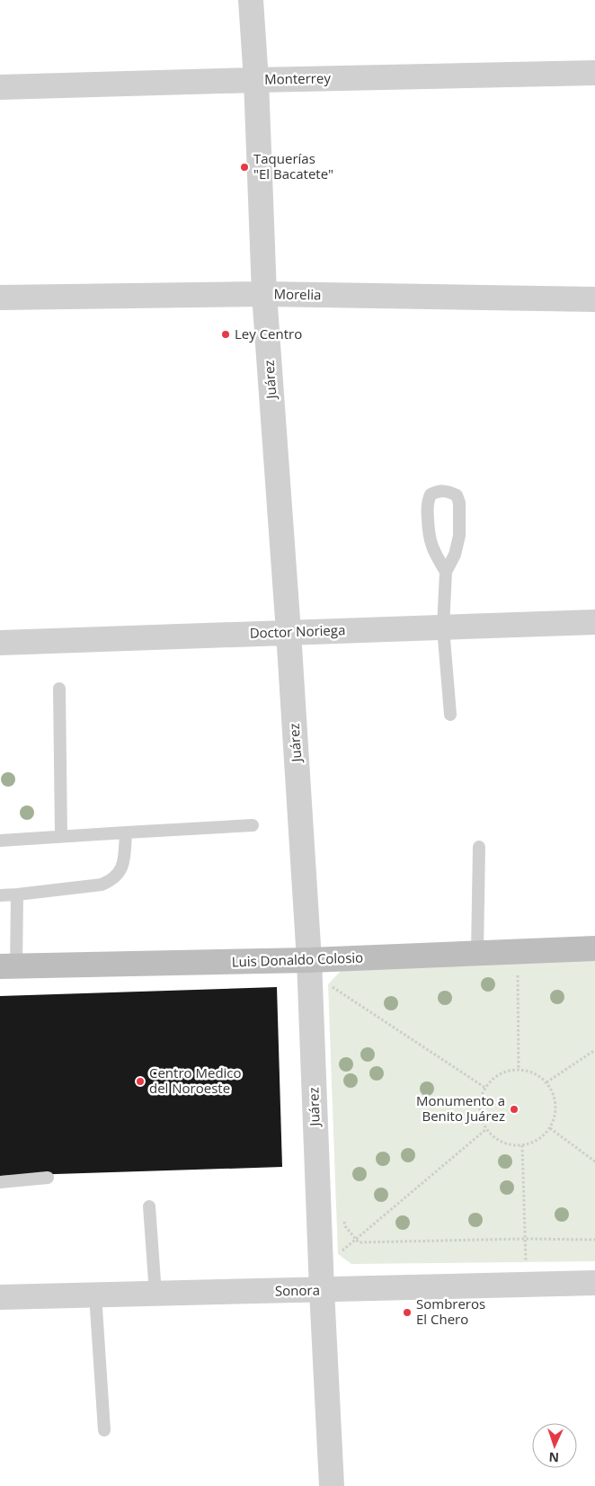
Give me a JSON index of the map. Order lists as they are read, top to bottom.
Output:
{
  "streets": {
    "main road": ["Luis Donaldo Colosio"],
    "street": [
      "Monterrey",
      "Morelia",
      "Juárez",
      "Doctor Noriega",
      "Sonora"
    ]
  },
  "crossings": [
    ["Monterrey", "Juárez"],
    ["Morelia", "Juárez"],
    ["Juárez", "Doctor Noriega"],
    ["Juárez", "Luis Donaldo Colosio"],
    ["Juárez", "Sonora"]
  ],
  "places": [
    "Taquerías \"El Bacatete\"",
    "Ley Centro",
    "Centro Medico del Noroeste",
    "Monumento a Benito Juárez",
    "Sombreros El Chero"
  ],
  "north": "bottom"
}
